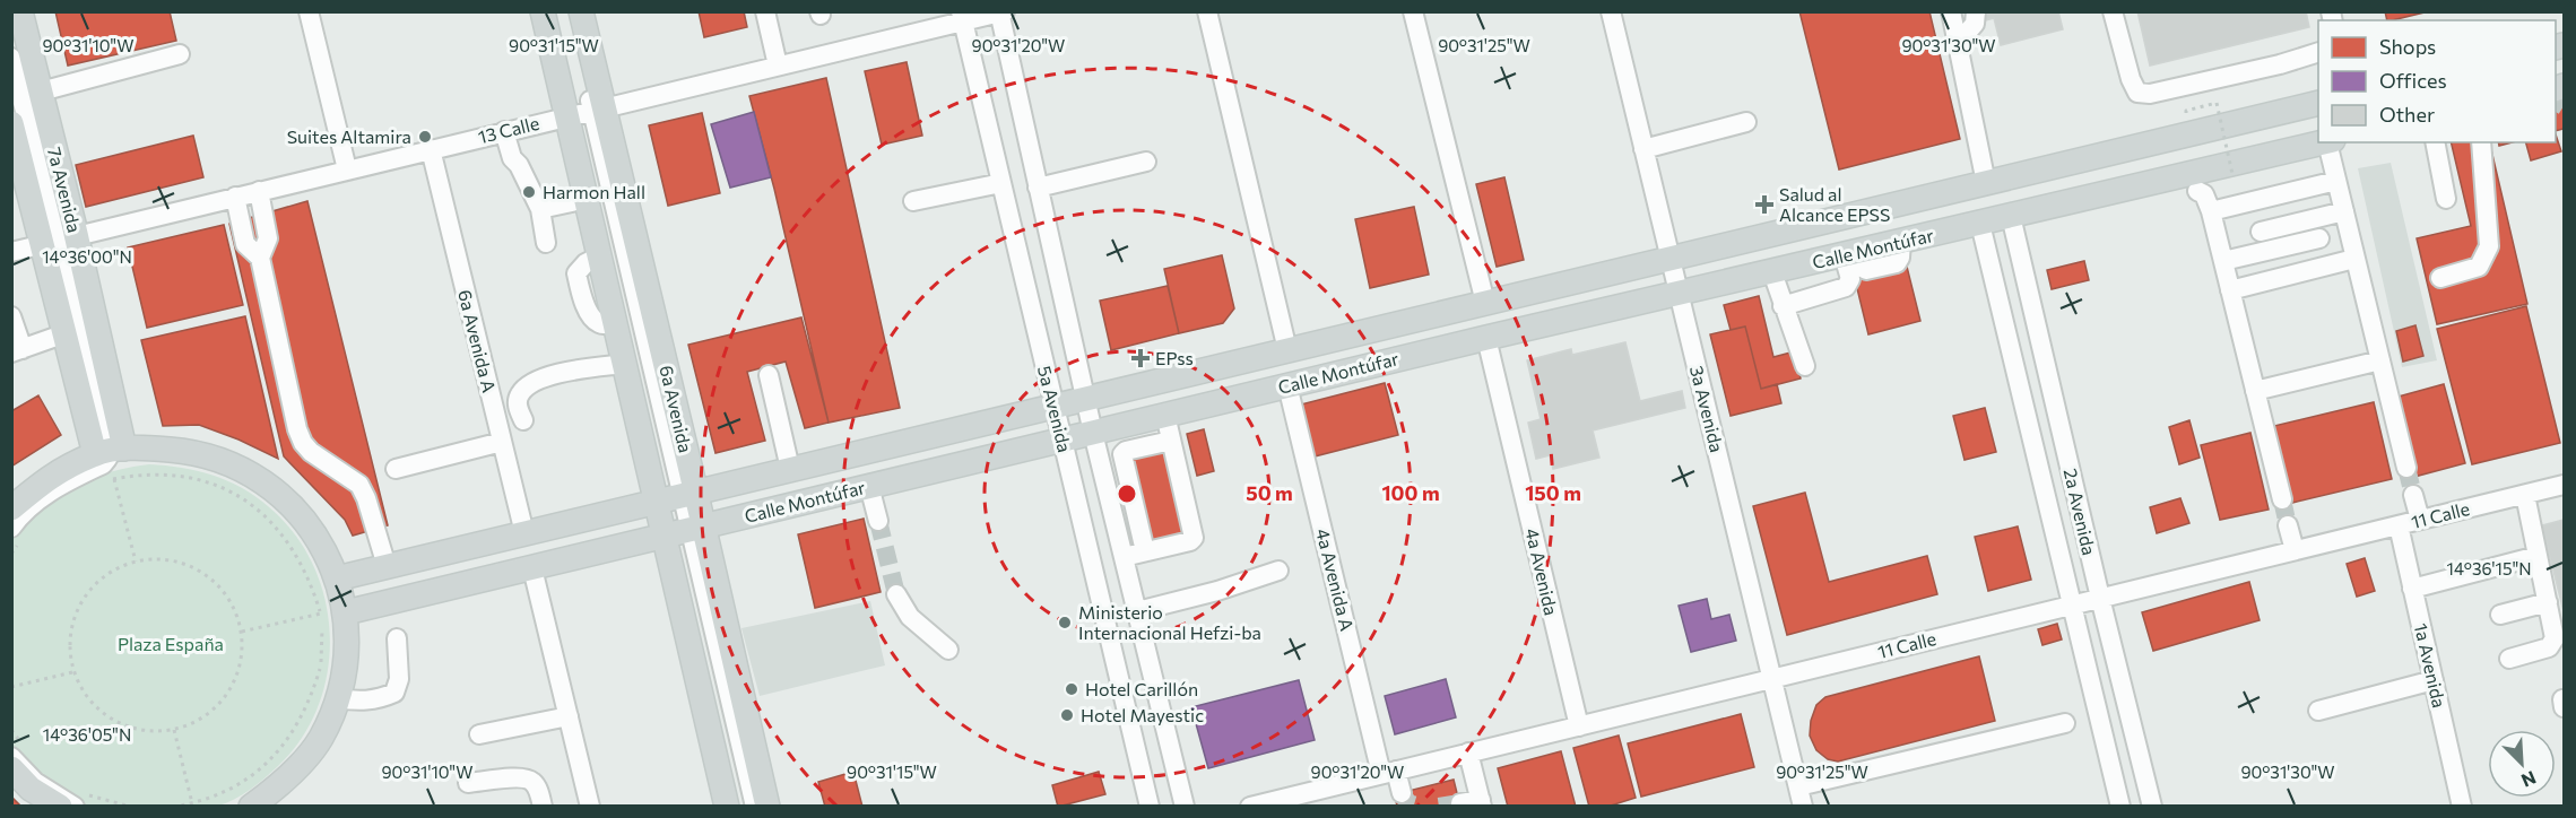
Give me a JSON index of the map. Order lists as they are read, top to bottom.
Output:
{
  "streets": {
    "main road": ["7a Avenida", "Calle Montúfar", "6a Avenida"],
    "street": [
      "13 Calle",
      "6a Avenida A",
      "5a Avenida",
      "3a Avenida",
      "2a Avenida",
      "11 Calle",
      "4a Avenida",
      "4a Avenida A",
      "1a Avenida"
    ]
  },
  "crossings": [
    ["13 Calle", "7a Avenida"],
    ["13 Calle", "6a Avenida A"],
    ["13 Calle", "6a Avenida"],
    ["13 Calle", "5a Avenida"],
    ["Calle Montúfar", "6a Avenida A"],
    ["Calle Montúfar", "6a Avenida"],
    ["Calle Montúfar", "5a Avenida"],
    ["Calle Montúfar", "3a Avenida"],
    ["Calle Montúfar", "2a Avenida"],
    ["Calle Montúfar", "4a Avenida"],
    ["Calle Montúfar", "4a Avenida A"],
    ["3a Avenida", "11 Calle"],
    ["2a Avenida", "11 Calle"],
    ["11 Calle", "4a Avenida"],
    ["11 Calle", "4a Avenida A"],
    ["11 Calle", "1a Avenida"]
  ],
  "parks": ["Plaza España"],
  "places": {
    "other": [
      "Suites Altamira",
      "Harmon Hall",
      "Ministerio Internacional Hefzi-ba",
      "Hotel Carillón",
      "Hotel Mayestic"
    ],
    "health": ["Salud al Alcance EPSS", "EPss"]
  },
  "legend": ["Shops", "Offices", "Other"],
  "north": "bottom right",
  "coordinates": [
    "90°31'10\"W",
    "90°31'15\"W",
    "90°31'20\"W",
    "90°31'25\"W",
    "90°31'30\"W",
    "14°36'00\"N",
    "14°36'15\"N",
    "14°36'05\"N"
  ],
  "rings": ["50 m", "100 m", "150 m"]
}
